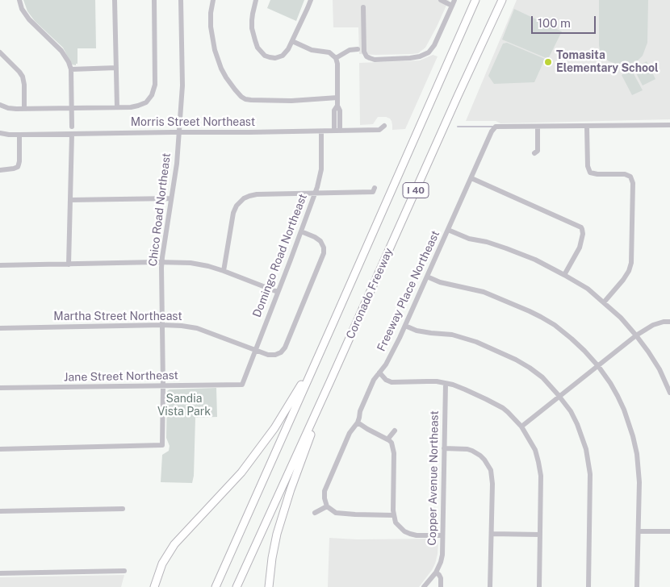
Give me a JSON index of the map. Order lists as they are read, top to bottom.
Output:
{
  "streets": {
    "highway": ["I 40", "Coronado Freeway"],
    "street": [
      "Morris Street Northeast",
      "Chico Road Northeast",
      "Domingo Road Northeast",
      "Freeway Place Northeast",
      "Martha Street Northeast",
      "Jane Street Northeast",
      "Copper Avenue Northeast"
    ]
  },
  "crossings": [
    ["Morris Street Northeast", "Chico Road Northeast"],
    ["Morris Street Northeast", "Domingo Road Northeast"],
    ["Chico Road Northeast", "Martha Street Northeast"],
    ["Chico Road Northeast", "Jane Street Northeast"],
    ["Domingo Road Northeast", "Martha Street Northeast"],
    ["Domingo Road Northeast", "Jane Street Northeast"]
  ],
  "parks": ["Sandia Vista Park"],
  "places": ["Tomasita Elementary School"],
  "scale_bar": "100 m"
}
